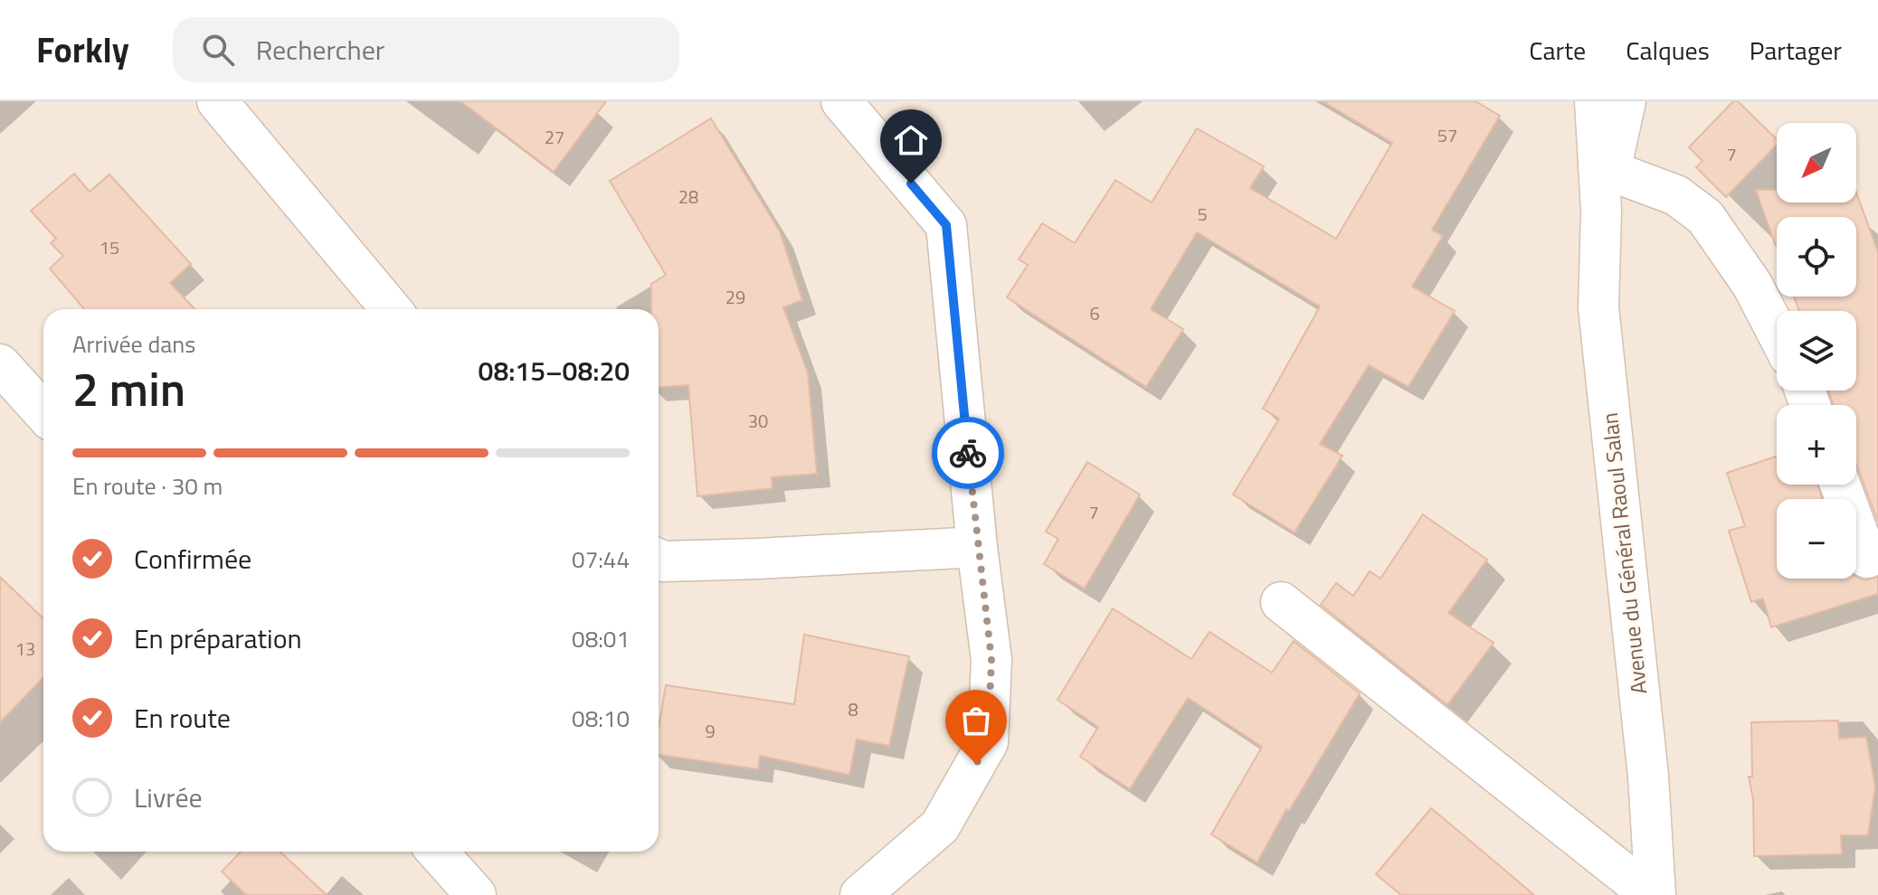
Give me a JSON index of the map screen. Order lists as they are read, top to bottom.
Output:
{
  "streets": {
    "street": ["Avenue du Général Raoul Salan"]
  },
  "house_numbers": [
    "57",
    "27",
    "7",
    "28",
    "5",
    "15",
    "29",
    "6",
    "30",
    "7",
    "13",
    "8",
    "9"
  ],
  "north": "bottom left",
  "page": {
    "header": "Forkly",
    "search": "Rechercher",
    "nav": ["Carte", "Calques", "Partager"],
    "map_buttons": ["+", "−"],
    "heading": ["2 min", "Arrivée dans", "08:15–08:20"],
    "bar": "En route · 30 m",
    "list": [
      ["Confirmée", "07:44"],
      ["En préparation", "08:01"],
      ["En route", "08:10"],
      "Livrée"
    ]
  }
}
